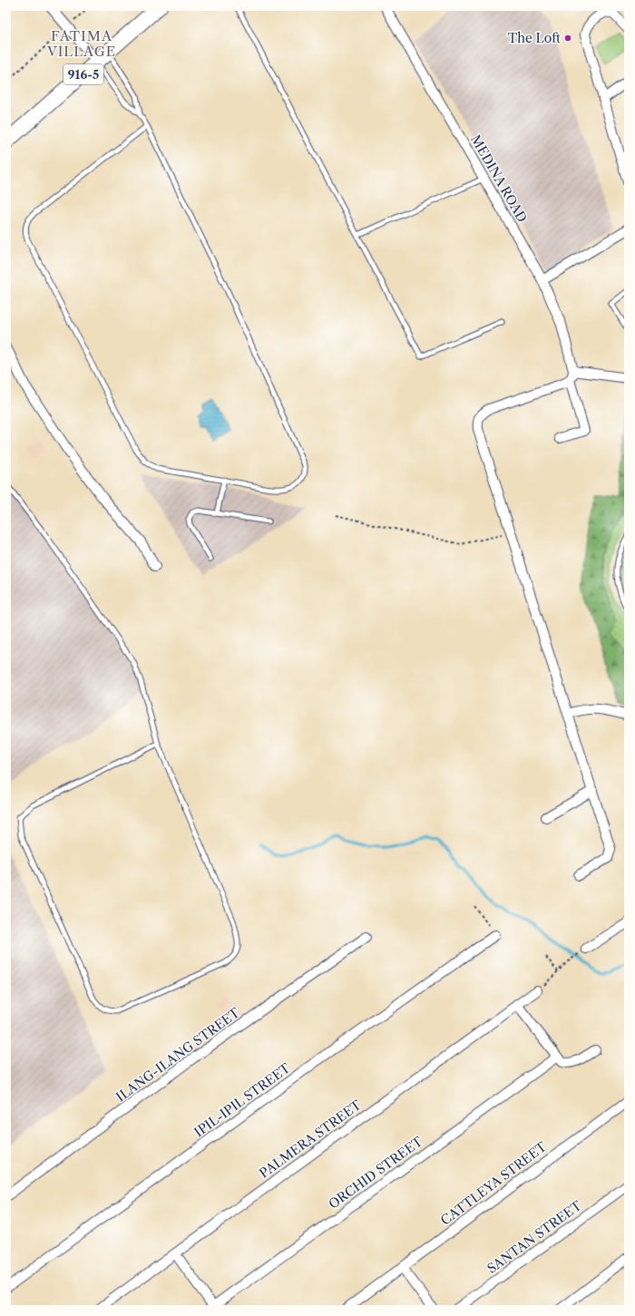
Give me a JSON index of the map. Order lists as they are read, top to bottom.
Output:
{
  "streets": {
    "main road": ["916-5"],
    "street": [
      "MEDINA ROAD",
      "ILANG-ILANG STREET",
      "IPIL-IPIL STREET",
      "PALMERA STREET",
      "ORCHID STREET",
      "CATTLEYA STREET",
      "SANTAN STREET"
    ]
  },
  "districts": ["FATIMA VILLAGE"],
  "places": ["The Loft"]
}
